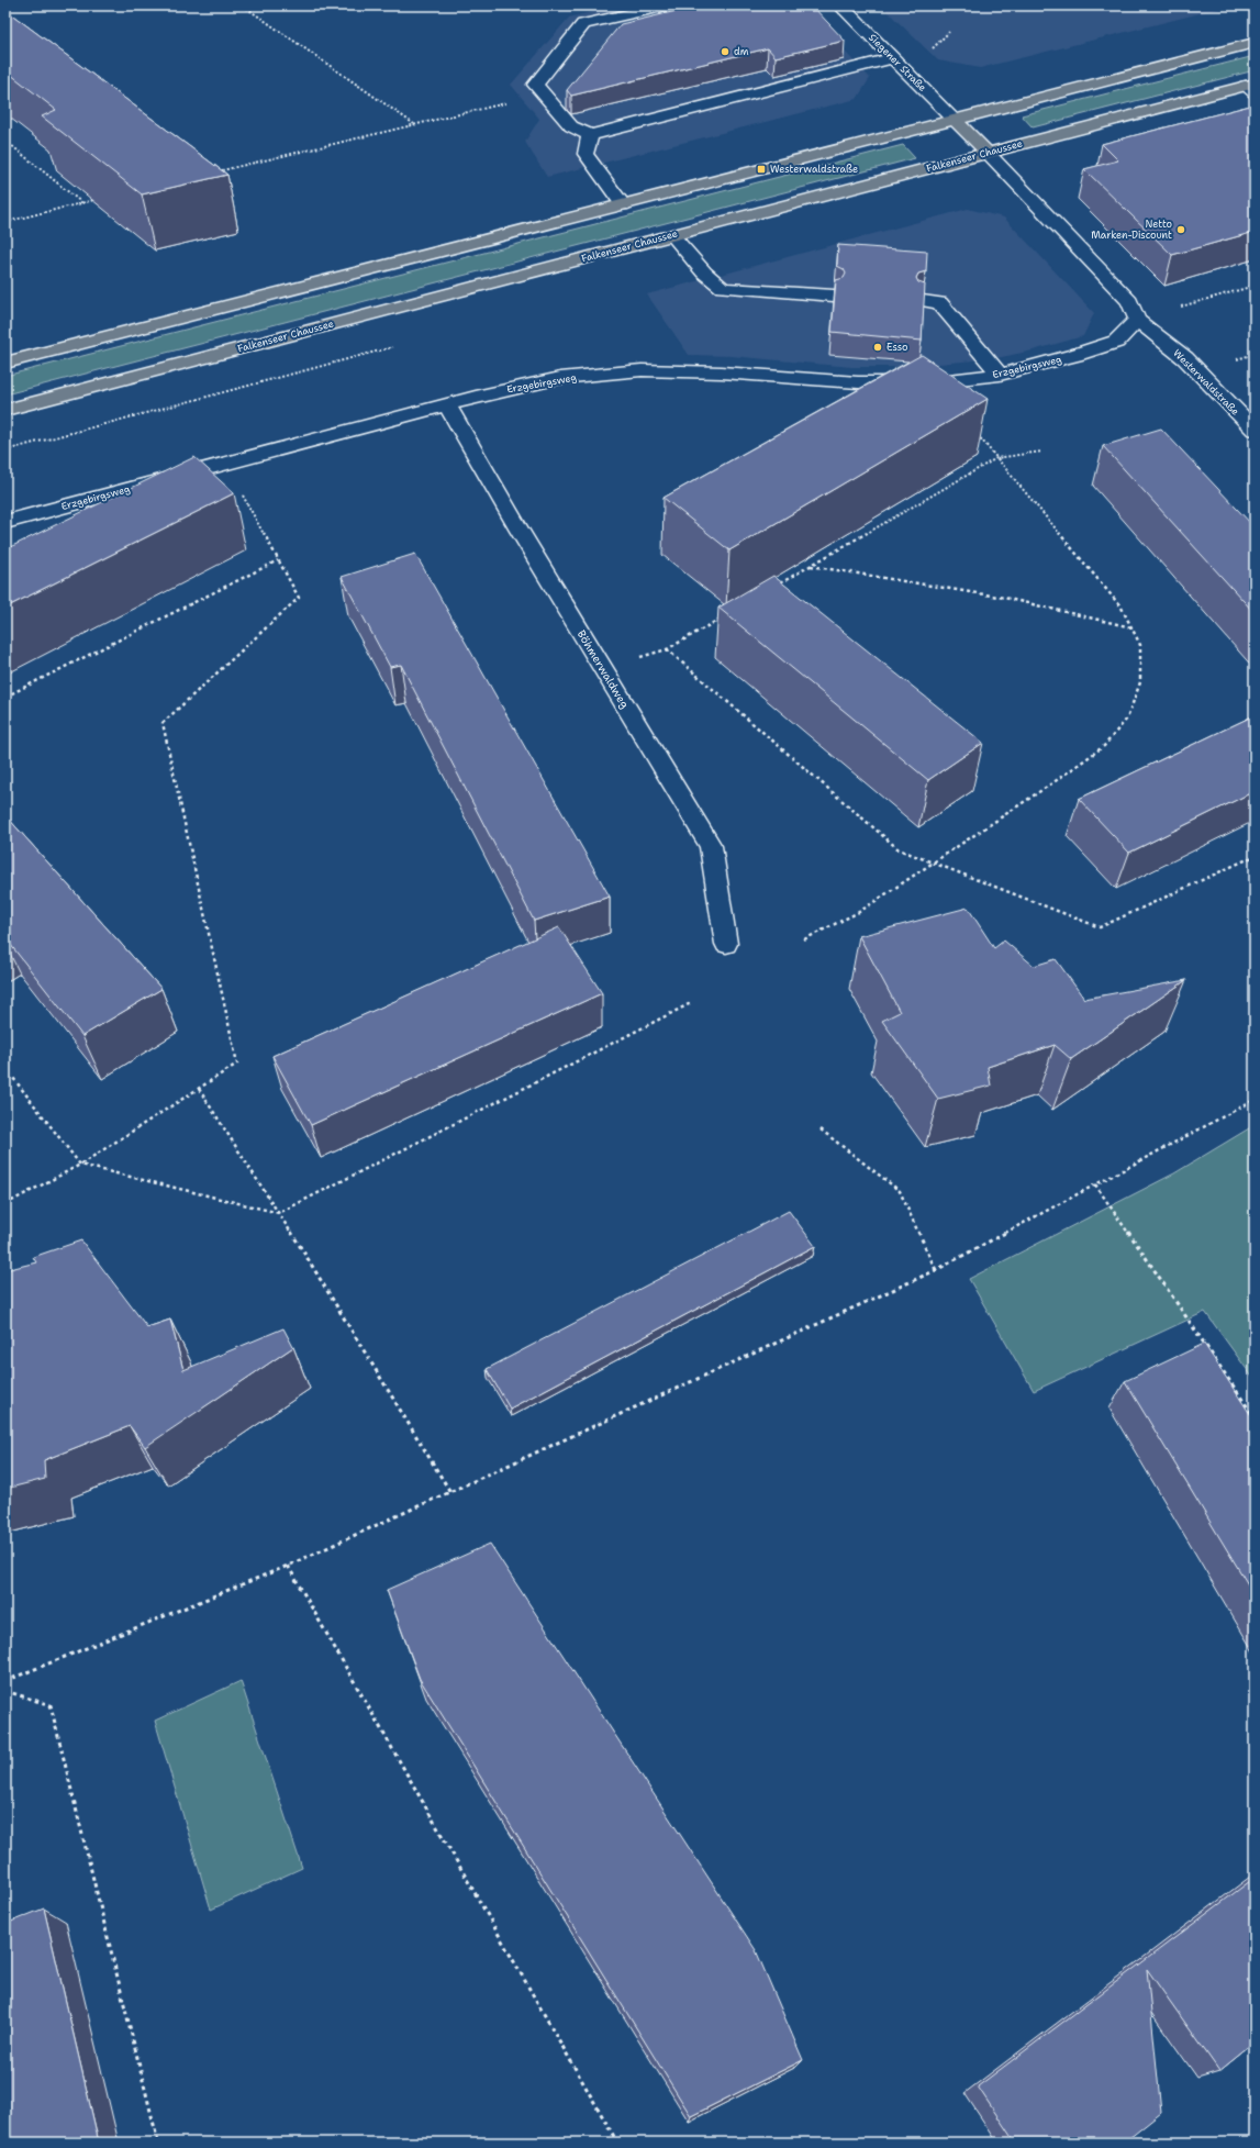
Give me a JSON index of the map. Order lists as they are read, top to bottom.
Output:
{
  "streets": {
    "main road": ["Falkenseer Chaussee"],
    "street": [
      "Siegener Straße",
      "Erzgebirgsweg",
      "Westerwaldstraße",
      "Böhmerwaldweg"
    ]
  },
  "crossings": [
    ["Falkenseer Chaussee", "Westerwaldstraße"],
    ["Erzgebirgsweg", "Westerwaldstraße"],
    ["Erzgebirgsweg", "Böhmerwaldweg"]
  ],
  "places": {
    "other": ["dm", "Netto Marken-Discount", "Esso"],
    "transit": ["Westerwaldstraße"]
  }
}
